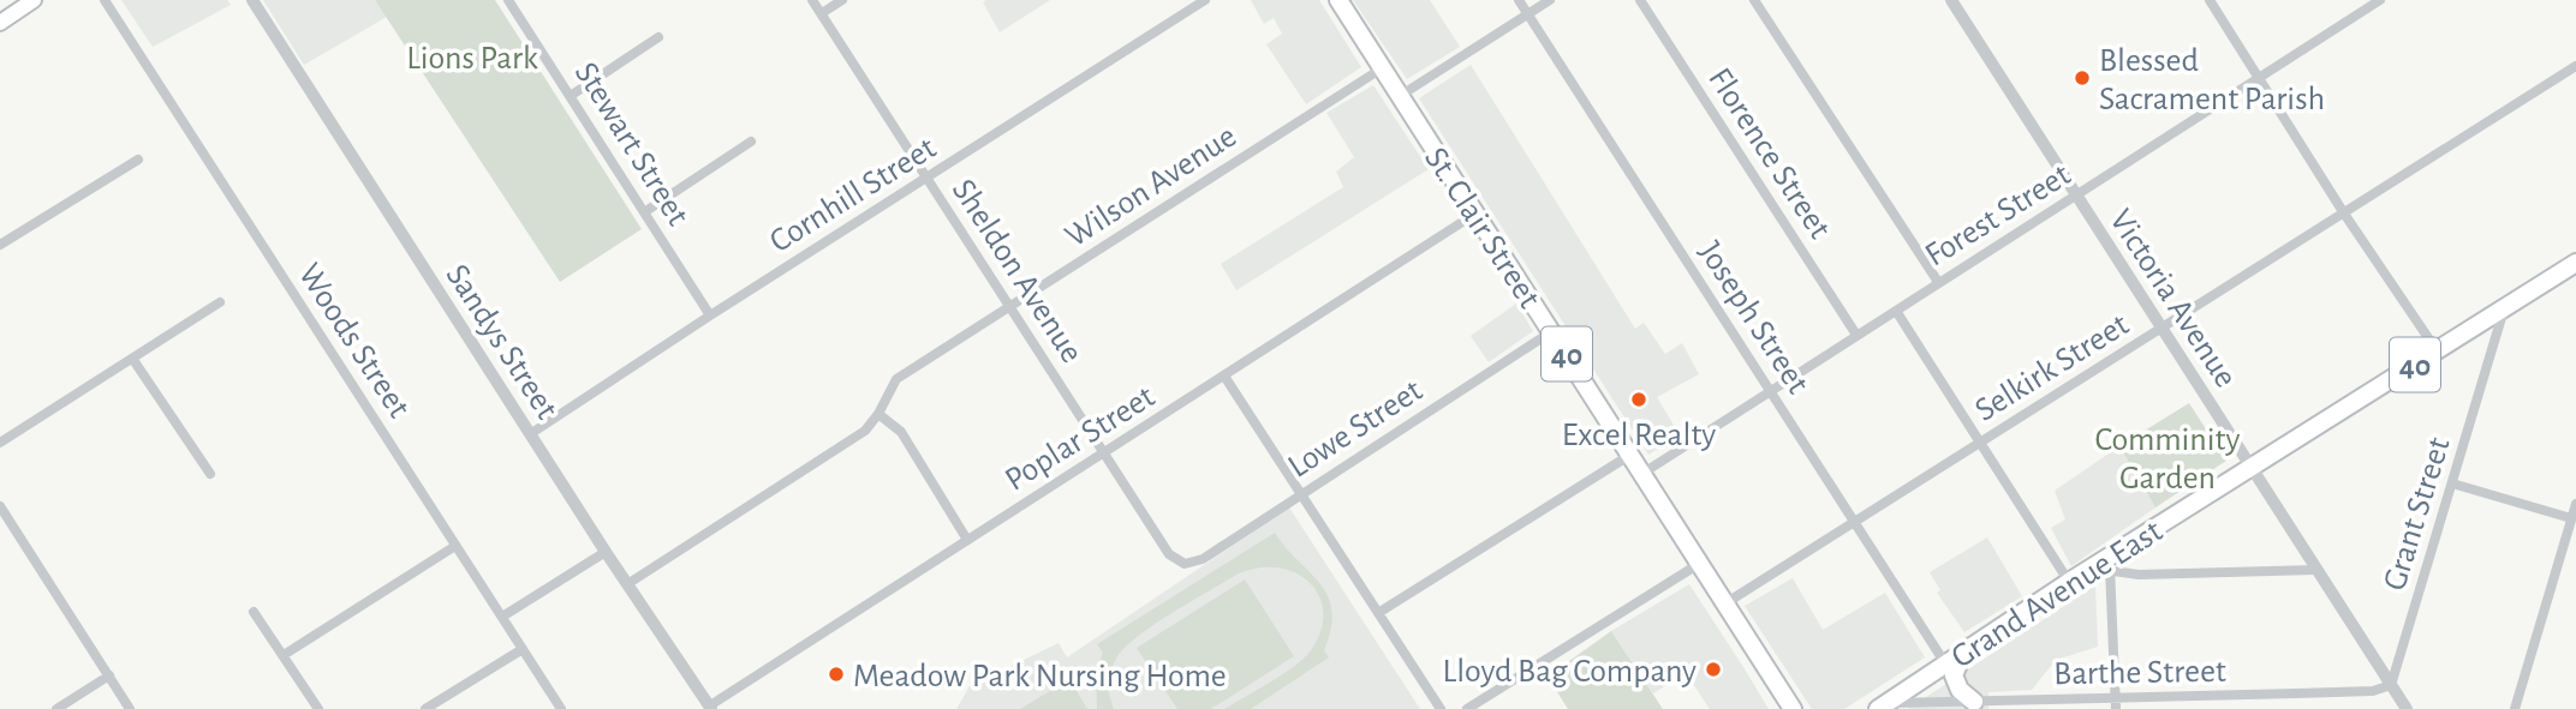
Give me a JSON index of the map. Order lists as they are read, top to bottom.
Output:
{
  "streets": {
    "main road": ["St. Clair Street", "40", "Grand Avenue East"],
    "street": [
      "Stewart Street",
      "Florence Street",
      "Wilson Avenue",
      "Cornhill Street",
      "Forest Street",
      "Sheldon Avenue",
      "Victoria Avenue",
      "Joseph Street",
      "Woods Street",
      "Sandys Street",
      "Selkirk Street",
      "Lowe Street",
      "Poplar Street",
      "Grant Street",
      "Barthe Street"
    ]
  },
  "crossings": [
    ["Stewart Street", "Cornhill Street"],
    ["Florence Street", "Forest Street"],
    ["Wilson Avenue", "St. Clair Street"],
    ["Wilson Avenue", "Sheldon Avenue"],
    ["Wilson Avenue", "Sandys Street"],
    ["Cornhill Street", "Sheldon Avenue"],
    ["Cornhill Street", "Sandys Street"],
    ["Forest Street", "St. Clair Street"],
    ["Forest Street", "Victoria Avenue"],
    ["Forest Street", "Joseph Street"],
    ["St. Clair Street", "Selkirk Street"],
    ["St. Clair Street", "Lowe Street"],
    ["St. Clair Street", "Poplar Street"],
    ["Sheldon Avenue", "Lowe Street"],
    ["Sheldon Avenue", "Poplar Street"],
    ["Victoria Avenue", "Selkirk Street"],
    ["Victoria Avenue", "Grant Street"],
    ["Victoria Avenue", "Grand Avenue East"],
    ["Victoria Avenue", "Barthe Street"],
    ["Joseph Street", "Selkirk Street"],
    ["Joseph Street", "Grand Avenue East"],
    ["Sandys Street", "Poplar Street"],
    ["Grant Street", "Grand Avenue East"],
    ["Grant Street", "Barthe Street"],
    ["Grand Avenue East", "Barthe Street"]
  ],
  "parks": ["Lions Park", "Comminity Garden"],
  "places": [
    "Blessed Sacrament Parish",
    "Excel Realty",
    "Lloyd Bag Company",
    "Meadow Park Nursing Home"
  ]
}
